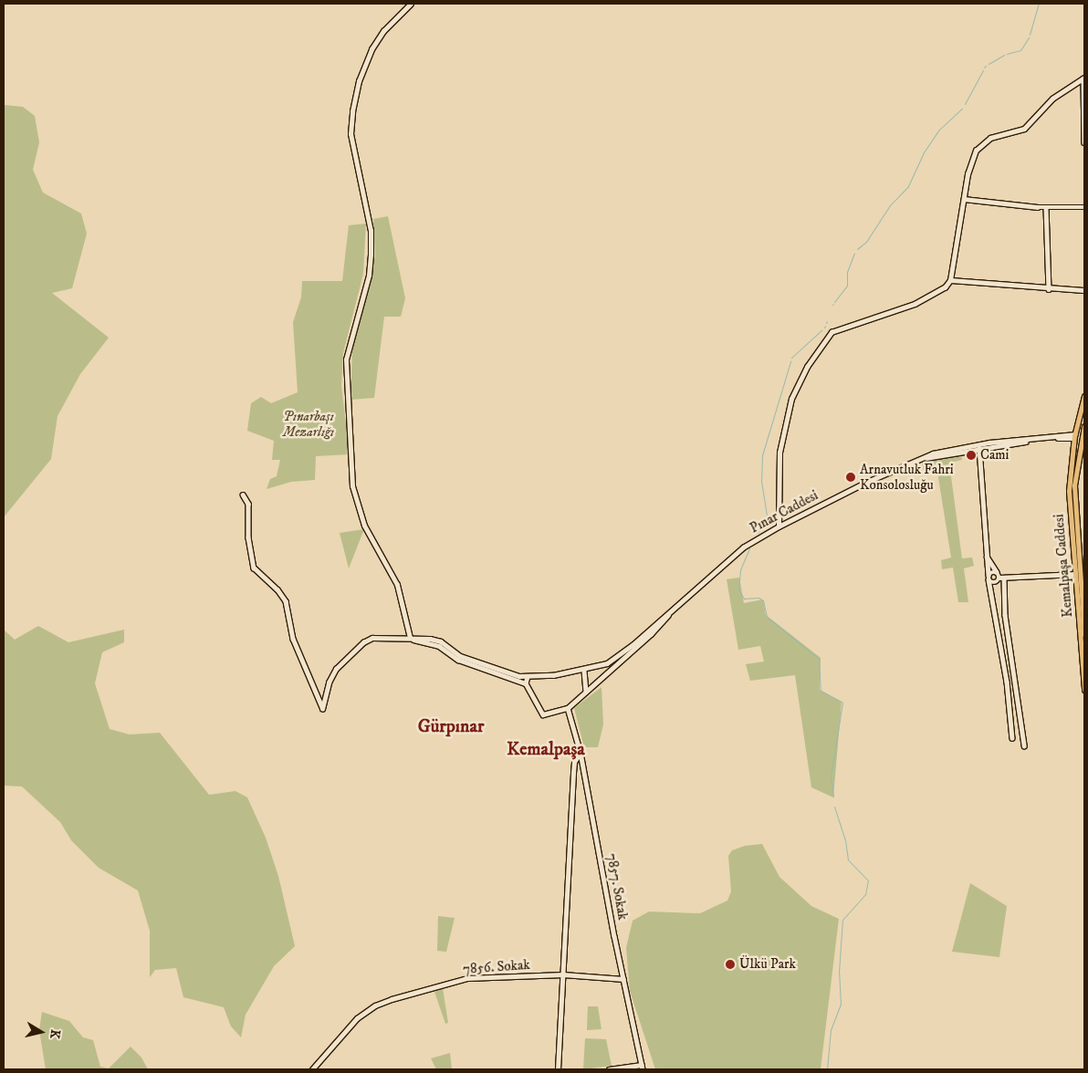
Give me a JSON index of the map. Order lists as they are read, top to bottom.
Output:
{
  "streets": {
    "main road": ["Kemalpaşa Caddesi"],
    "street": ["Pınar Caddesi", "7857. Sokak", "7856. Sokak"]
  },
  "crossings": [
    ["Pınar Caddesi", "Kemalpaşa Caddesi"],
    ["Pınar Caddesi", "7857. Sokak"],
    ["7857. Sokak", "7856. Sokak"]
  ],
  "districts": ["Gürpınar", "Kemalpaşa"],
  "parks": ["Pınarbaşı Mezarlığı"],
  "places": ["Cami", "Arnavutluk Fahri Konsolosluğu", "Ülkü Park"],
  "north": "right"
}
